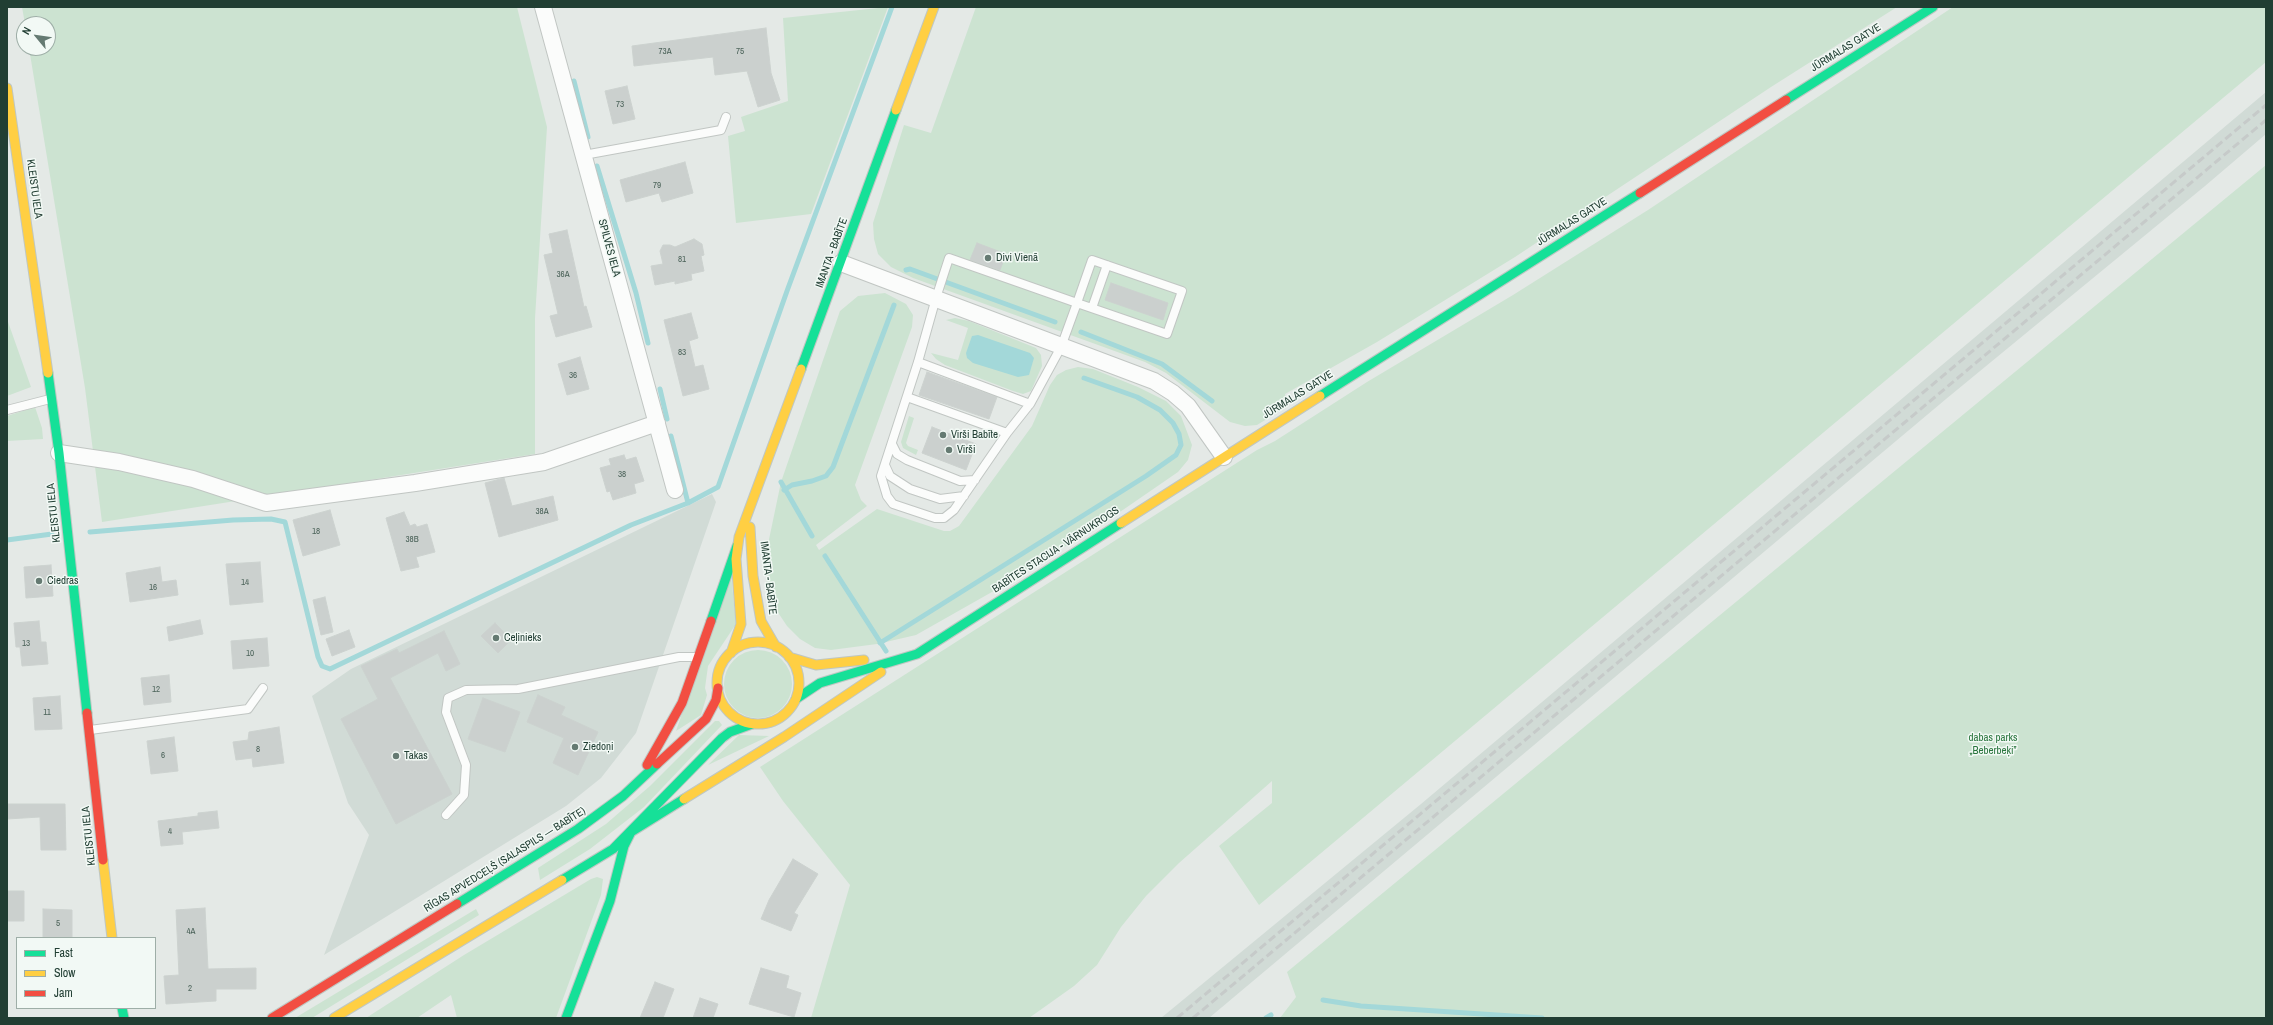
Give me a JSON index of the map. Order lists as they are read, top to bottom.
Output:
{
  "streets": {
    "main road": [
      "JŪRMALAS GATVE",
      "KLEISTU IELA",
      "IMANTA - BABĪTE",
      "BABĪTES STACIJA - VĀRNUKROGS",
      "RĪGAS APVEDCEĻŠ (SALASPILS — BABĪTE)"
    ],
    "street": ["SPILVES IELA"]
  },
  "crossings": [
    ["JŪRMALAS GATVE", "BABĪTES STACIJA - VĀRNUKROGS"],
    ["IMANTA - BABĪTE", "BABĪTES STACIJA - VĀRNUKROGS"],
    ["IMANTA - BABĪTE", "RĪGAS APVEDCEĻŠ (SALASPILS — BABĪTE)"],
    ["BABĪTES STACIJA - VĀRNUKROGS", "RĪGAS APVEDCEĻŠ (SALASPILS — BABĪTE)"]
  ],
  "parks": ["dabas parks „Beberbeķi”"],
  "places": [
    "Divi Vienā",
    "Virši Babīte",
    "Virši",
    "Ciedras",
    "Ceļinieks",
    "Ziedoņi",
    "Takas"
  ],
  "house_numbers": [
    "73A",
    "75",
    "73",
    "79",
    "81",
    "36A",
    "83",
    "36",
    "38",
    "38A",
    "18",
    "38B",
    "14",
    "16",
    "13",
    "10",
    "12",
    "11",
    "8",
    "6",
    "4",
    "5",
    "4A",
    "2"
  ],
  "legend": ["Fast", "Slow", "Jam"],
  "north": "top left"
}
